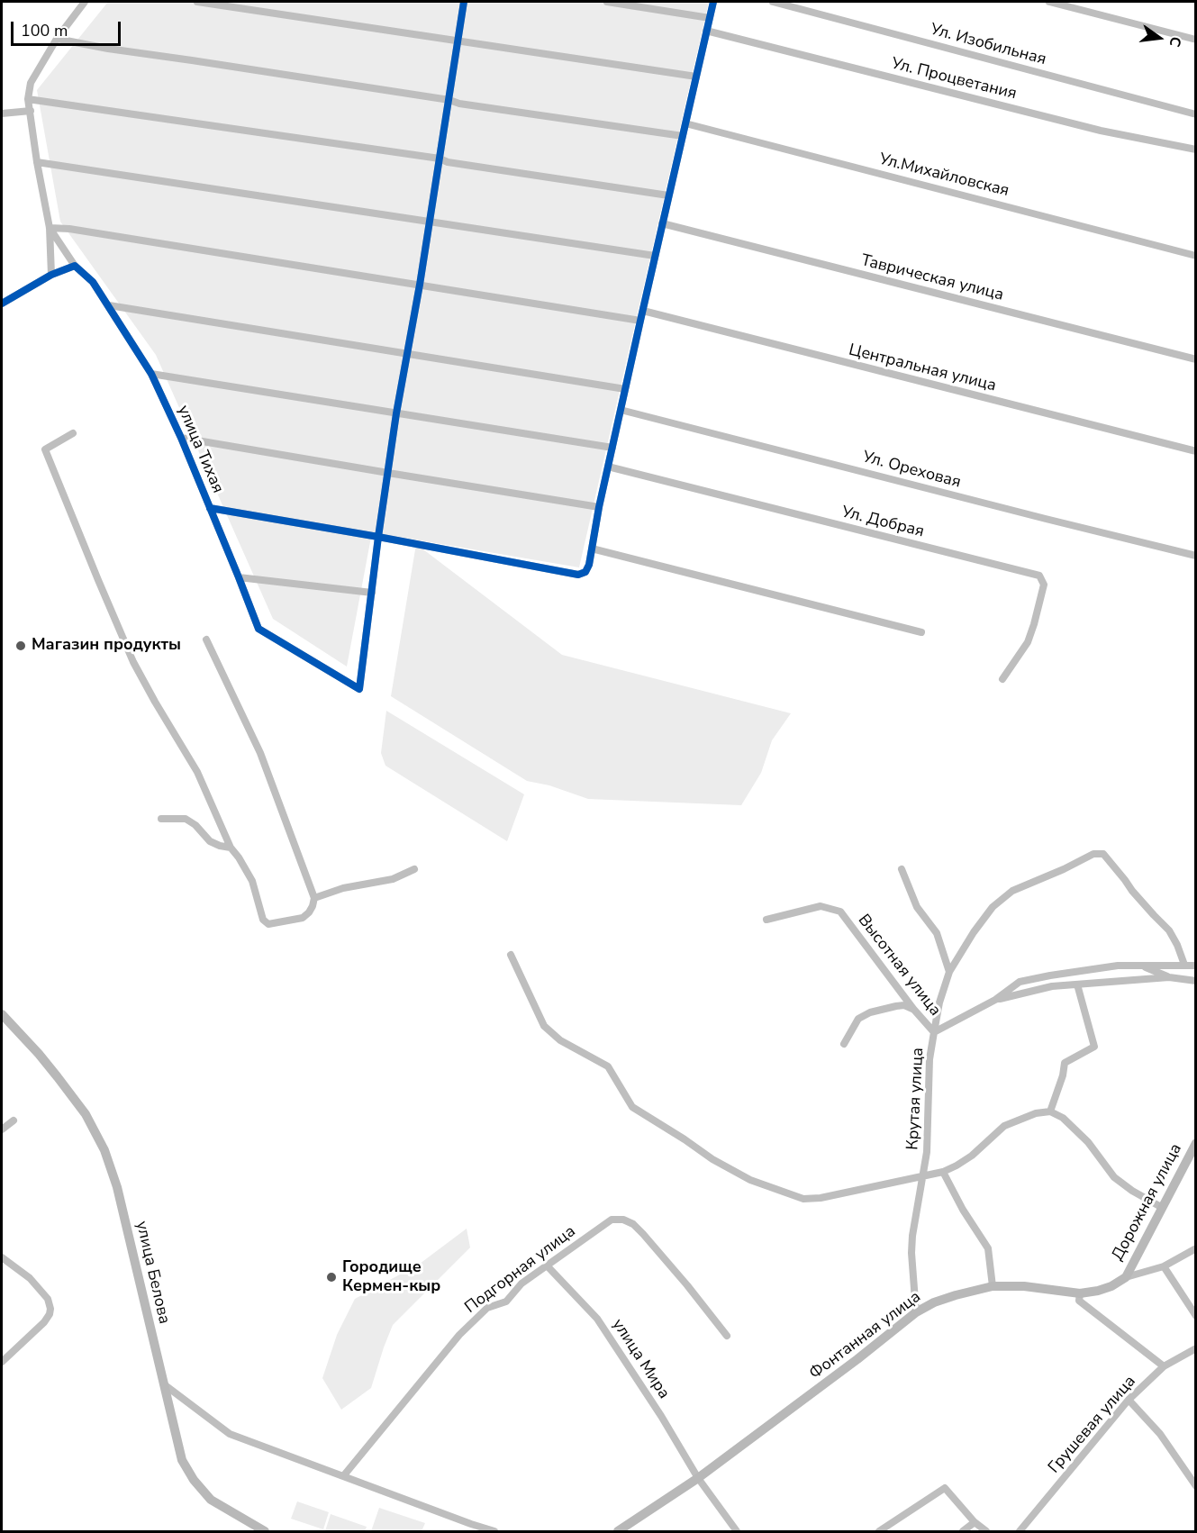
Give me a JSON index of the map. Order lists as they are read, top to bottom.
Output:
{
  "streets": {
    "main road": ["Дорожная улица", "улица Белова", "Фонтанная улица"],
    "street": [
      "Ул. Изобильная",
      "Ул. Процветания",
      "Ул.Михайловская",
      "Таврическая улица",
      "Центральная улица",
      "улица Тихая",
      "Ул. Ореховая",
      "Ул. Добрая",
      "Высотная улица",
      "Крутая улица",
      "Подгорная улица",
      "улица Мира",
      "Грушевая улица"
    ]
  },
  "crossings": [
    ["Высотная улица", "Крутая улица"],
    ["Крутая улица", "Фонтанная улица"],
    ["Дорожная улица", "Фонтанная улица"],
    ["Подгорная улица", "улица Мира"],
    ["Фонтанная улица", "улица Мира"]
  ],
  "places": ["Магазин продукты", "Городище Кермен-кыр"],
  "scale_bar": "100 m",
  "north": "right"
}
